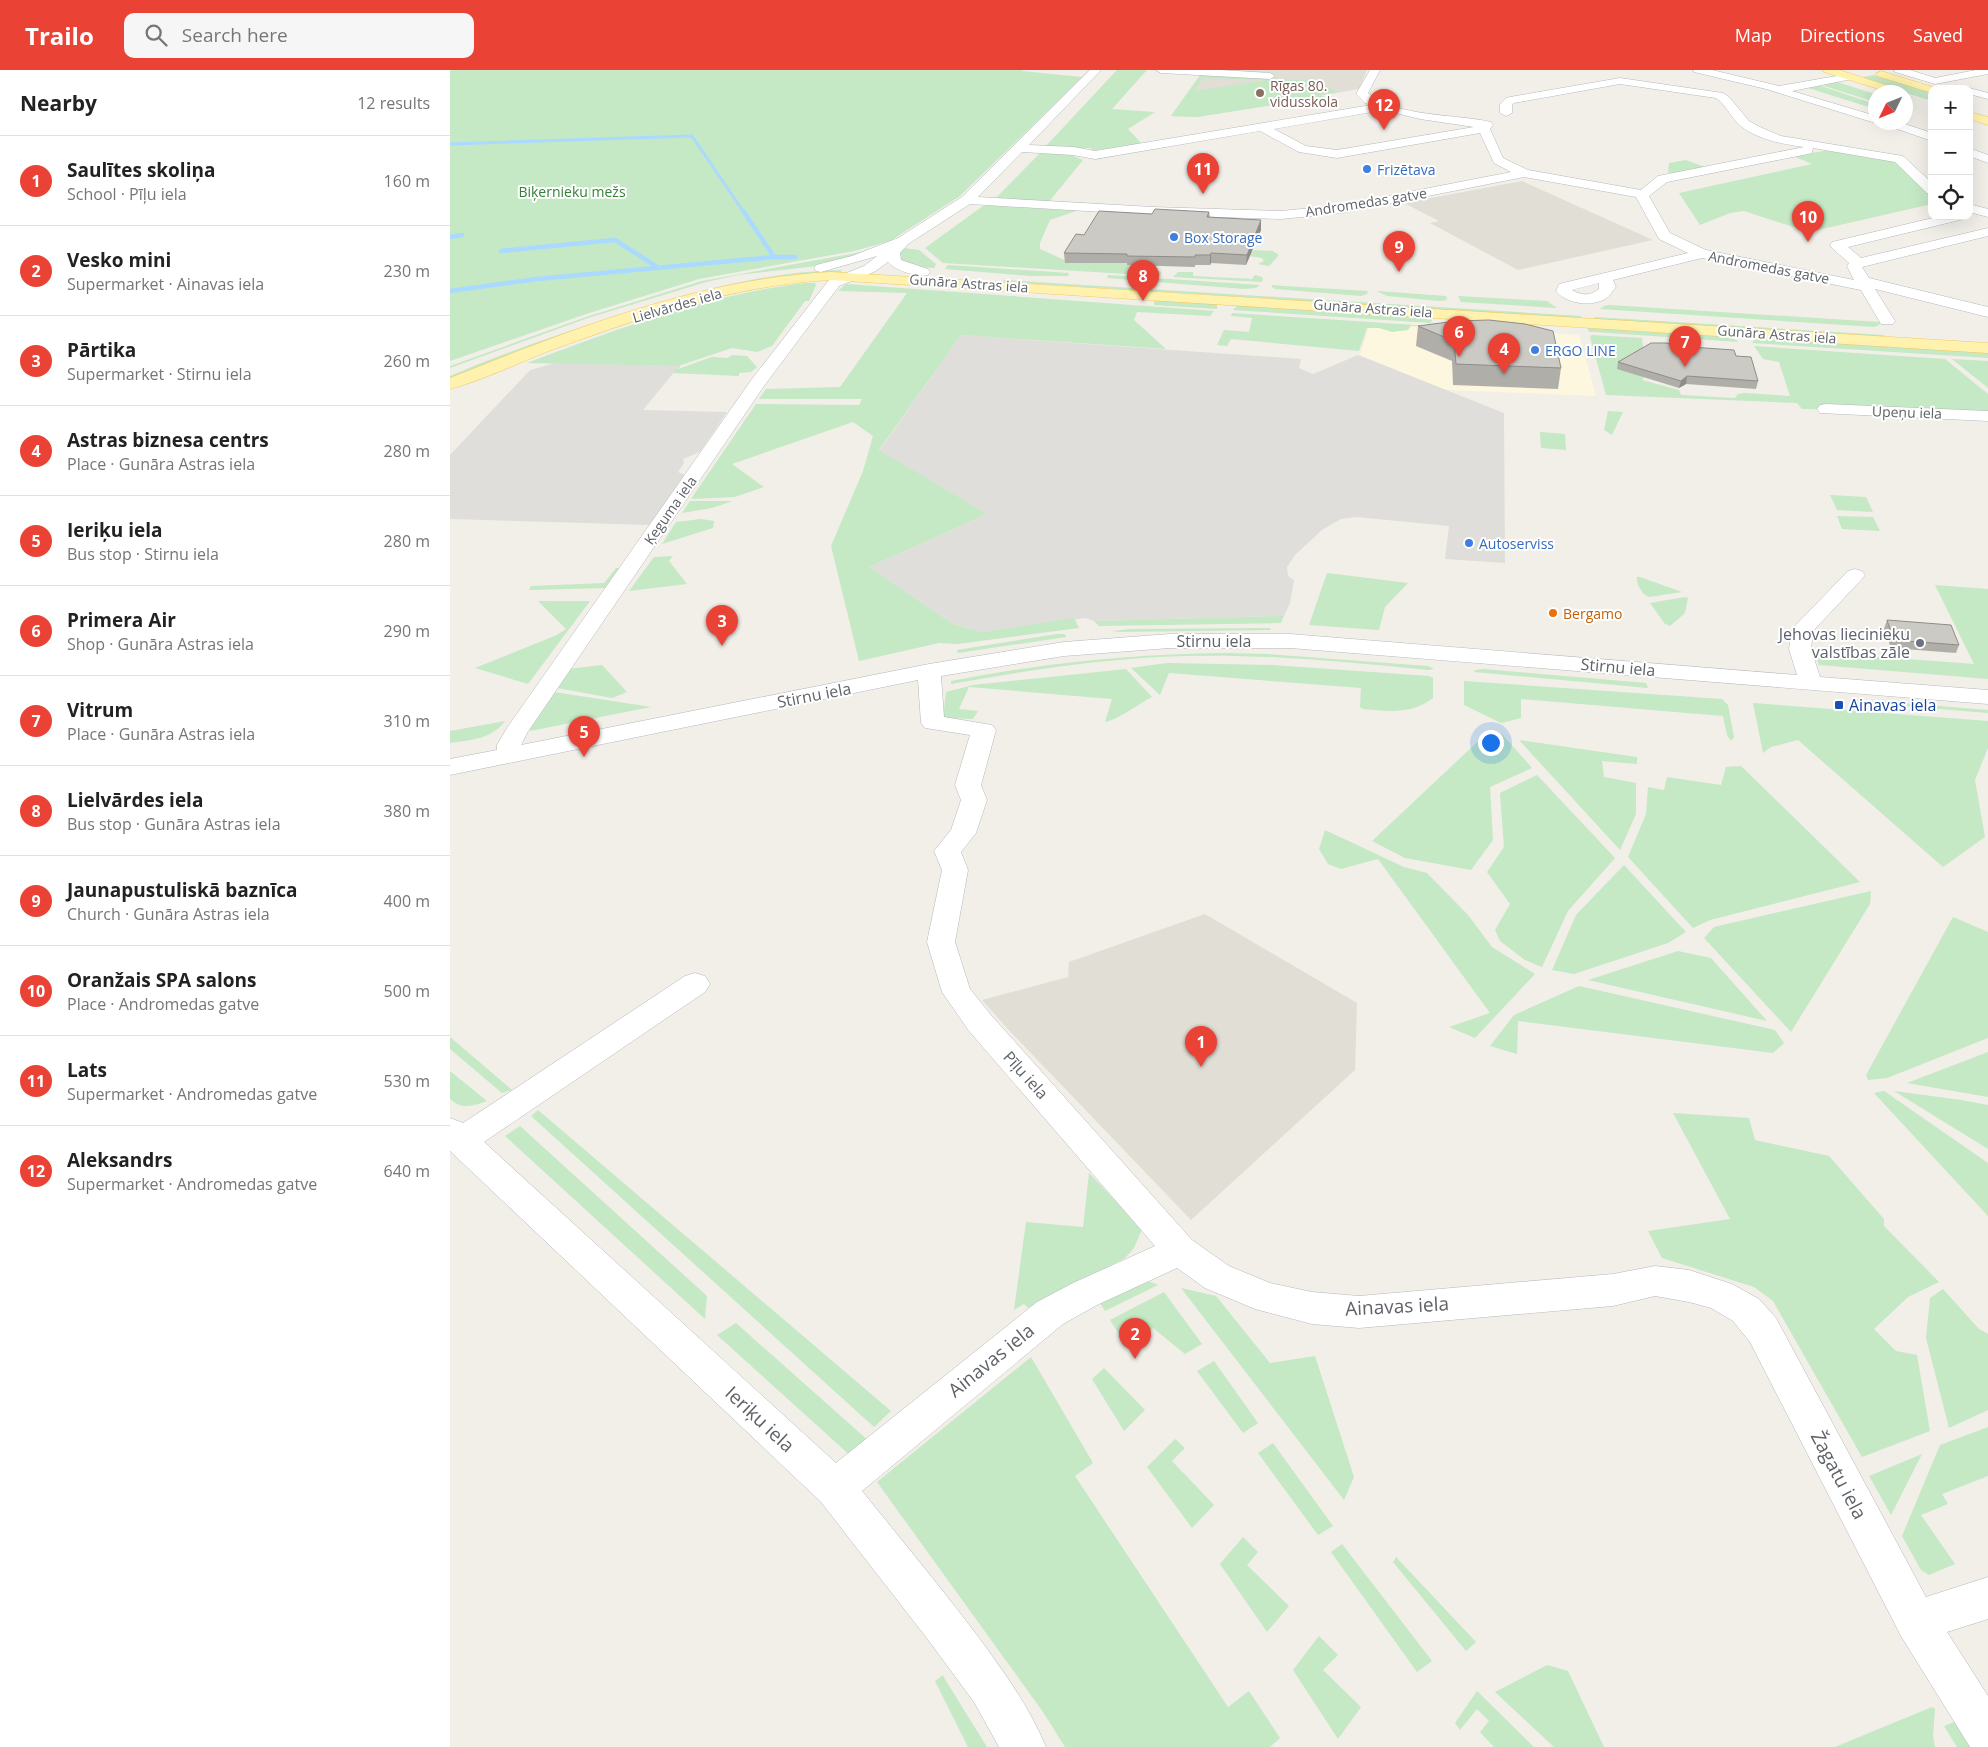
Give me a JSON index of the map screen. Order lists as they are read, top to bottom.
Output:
{
  "streets": {
    "main road": ["Gunāra Astras iela", "Lielvārdes iela"],
    "street": [
      "Andromedas gatve",
      "Upeņu iela",
      "Ķeguma iela",
      "Stirnu iela",
      "Pīļu iela",
      "Ainavas iela",
      "Ieriķu iela",
      "Žagatu iela"
    ]
  },
  "crossings": [
    ["Andromedas gatve", "Lielvārdes iela"],
    ["Gunāra Astras iela", "Lielvārdes iela"],
    ["Gunāra Astras iela", "Ķeguma iela"],
    ["Lielvārdes iela", "Ķeguma iela"],
    ["Ķeguma iela", "Stirnu iela"],
    ["Stirnu iela", "Pīļu iela"],
    ["Pīļu iela", "Ainavas iela"],
    ["Ainavas iela", "Ieriķu iela"],
    ["Ainavas iela", "Žagatu iela"]
  ],
  "parks": ["Biķernieku mežs"],
  "places": {
    "other": [
      "Rīgas 80. vidusskola",
      "Frizētava",
      "Box Storage",
      "ERGO LINE",
      "Autoserviss",
      "Bergamo",
      "Jehovas liecinieku valstības zāle"
    ],
    "transit": ["Ainavas iela"]
  },
  "north": "bottom left",
  "page": {
    "header": "Trailo",
    "search": "Search here",
    "nav": ["Map", "Directions", "Saved"],
    "heading": ["Nearby", "12 results"],
    "map_buttons": ["+", "−"],
    "pins": [
      "12",
      "11",
      "10",
      "9",
      "8",
      "6",
      "7",
      "4",
      "3",
      "5",
      "1",
      "2"
    ],
    "list": [
      {
        "mark": "1",
        "name": "Saulītes skoliņa",
        "note": "School · Pīļu iela",
        "value": "160 m"
      },
      {
        "mark": "2",
        "name": "Vesko mini",
        "note": "Supermarket · Ainavas iela",
        "value": "230 m"
      },
      {
        "mark": "3",
        "name": "Pārtika",
        "note": "Supermarket · Stirnu iela",
        "value": "260 m"
      },
      {
        "mark": "4",
        "name": "Astras biznesa centrs",
        "note": "Place · Gunāra Astras iela",
        "value": "280 m"
      },
      {
        "mark": "5",
        "name": "Ieriķu iela",
        "note": "Bus stop · Stirnu iela",
        "value": "280 m"
      },
      {
        "mark": "6",
        "name": "Primera Air",
        "note": "Shop · Gunāra Astras iela",
        "value": "290 m"
      },
      {
        "mark": "7",
        "name": "Vitrum",
        "note": "Place · Gunāra Astras iela",
        "value": "310 m"
      },
      {
        "mark": "8",
        "name": "Lielvārdes iela",
        "note": "Bus stop · Gunāra Astras iela",
        "value": "380 m"
      },
      {
        "mark": "9",
        "name": "Jaunapustuliskā baznīca",
        "note": "Church · Gunāra Astras iela",
        "value": "400 m"
      },
      {
        "mark": "10",
        "name": "Oranžais SPA salons",
        "note": "Place · Andromedas gatve",
        "value": "500 m"
      },
      {
        "mark": "11",
        "name": "Lats",
        "note": "Supermarket · Andromedas gatve",
        "value": "530 m"
      },
      {
        "mark": "12",
        "name": "Aleksandrs",
        "note": "Supermarket · Andromedas gatve",
        "value": "640 m"
      }
    ]
  }
}
